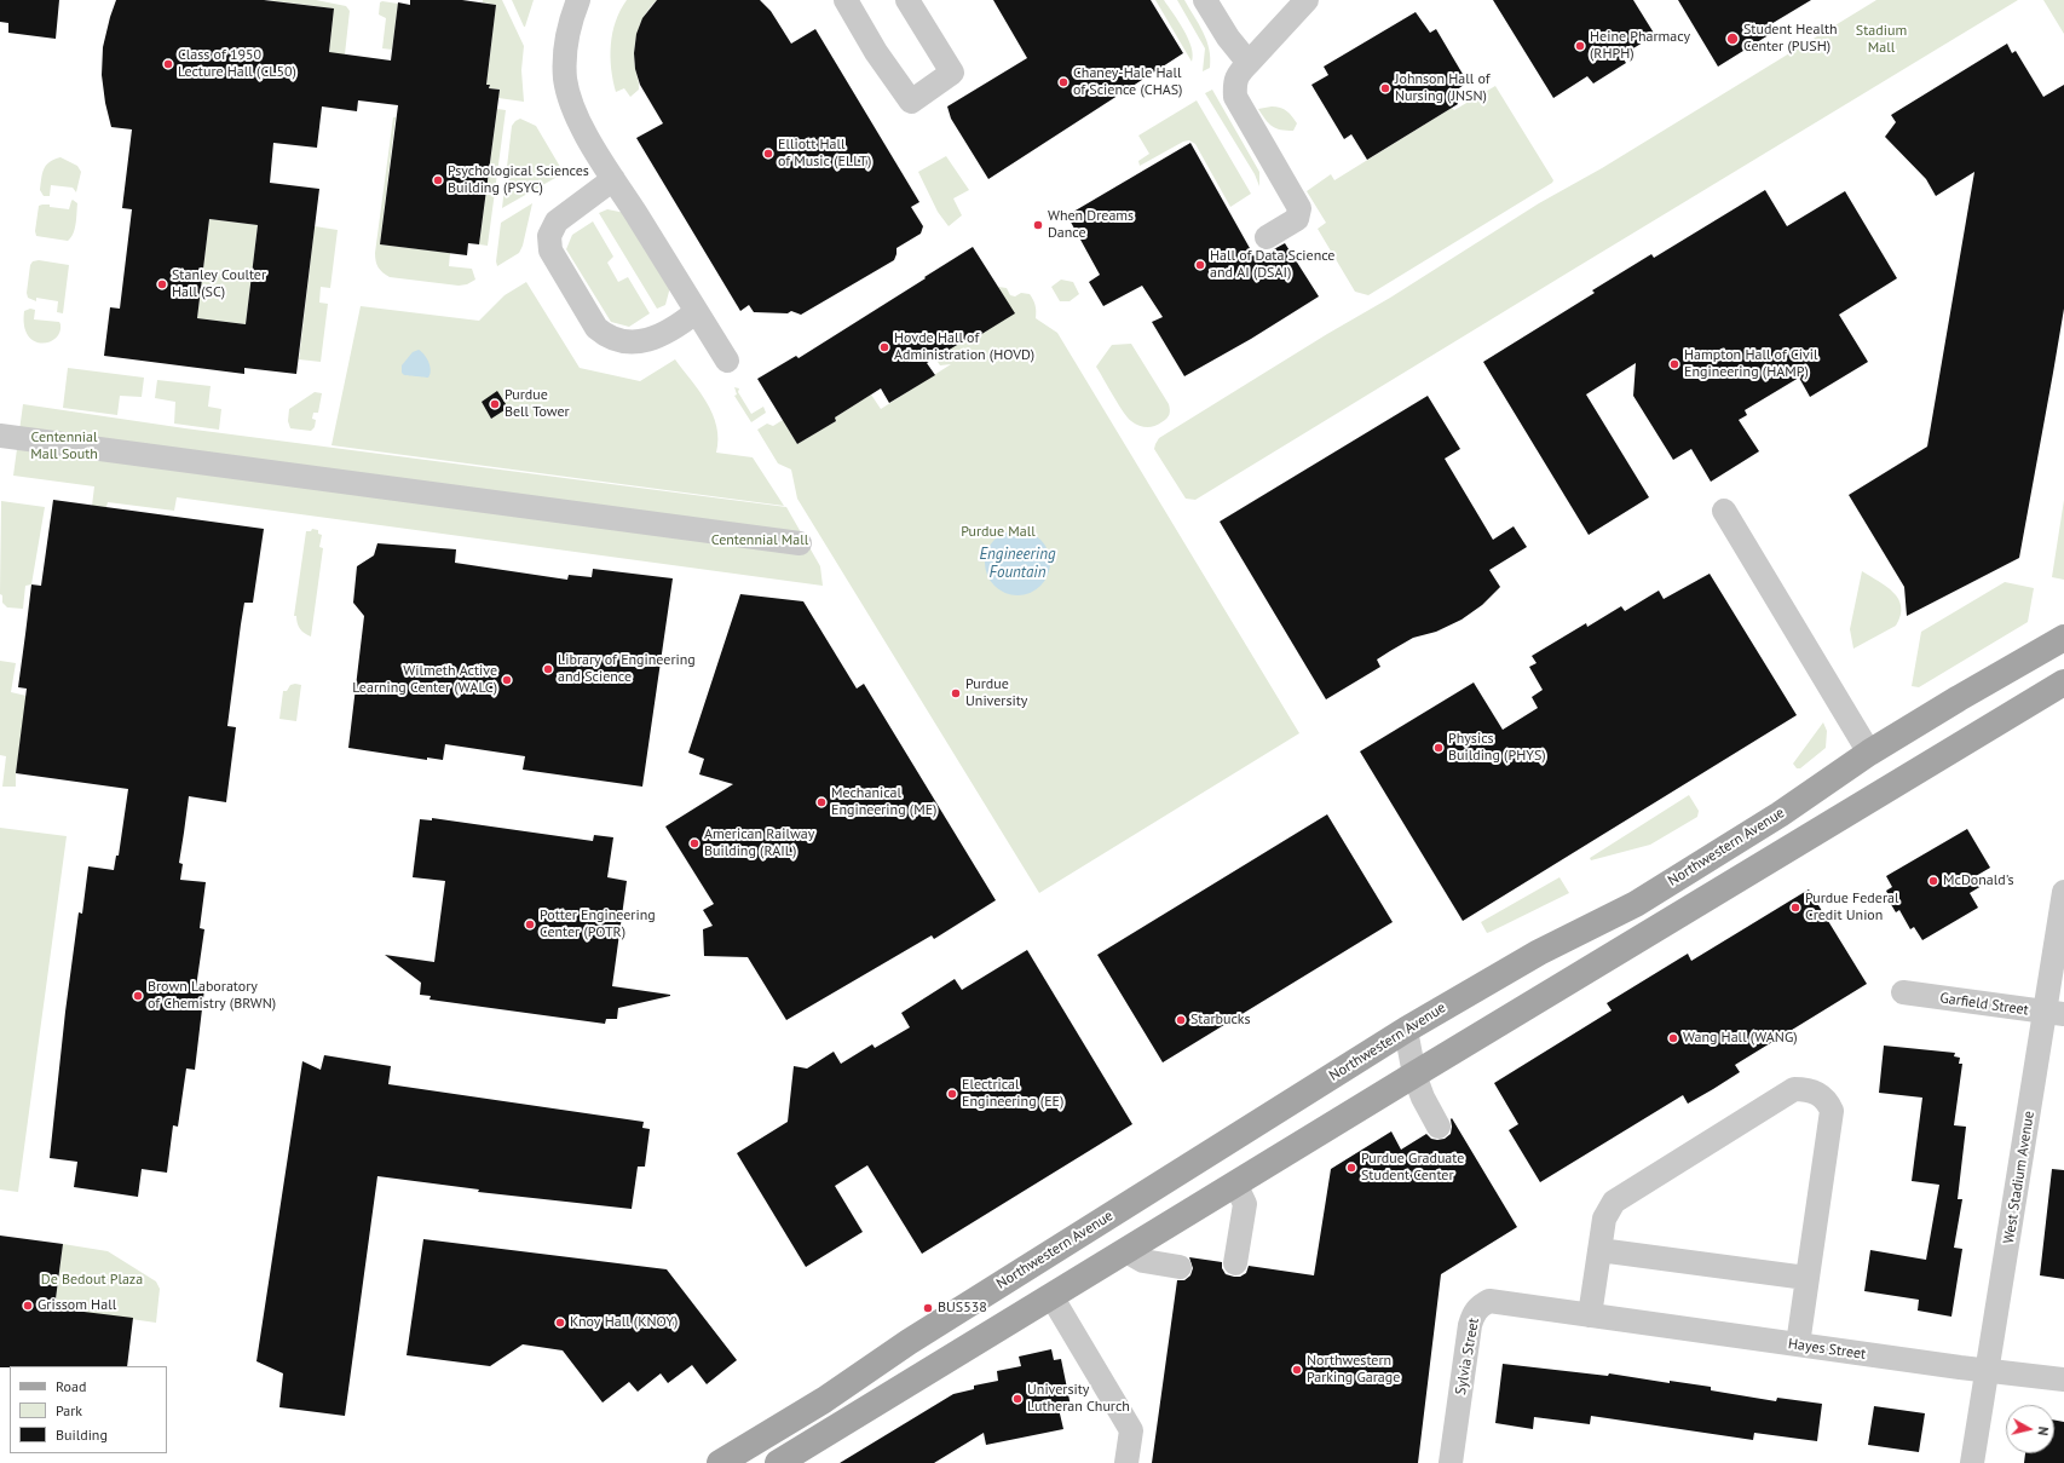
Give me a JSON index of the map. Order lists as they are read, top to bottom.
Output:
{
  "streets": {
    "main road": ["Northwestern Avenue"],
    "street": [
      "Garfield Street",
      "West Stadium Avenue",
      "Hayes Street",
      "Sylvia Street"
    ]
  },
  "crossings": [
    ["Garfield Street", "West Stadium Avenue"],
    ["West Stadium Avenue", "Hayes Street"],
    ["Hayes Street", "Sylvia Street"]
  ],
  "water": ["Engineering Fountain"],
  "parks": [
    "Stadium Mall",
    "Centennial Mall South",
    "Purdue Mall",
    "Centennial Mall",
    "De Bedout Plaza"
  ],
  "places": [
    "Student Health Center (PUSH)",
    "Heine Pharmacy (RHPH)",
    "Class of 1950 Lecture Hall (CL50)",
    "Chaney-Hale Hall of Science (CHAS)",
    "Johnson Hall of Nursing (JNSN)",
    "Elliott Hall of Music (ELLT)",
    "Psychological Sciences Building (PSYC)",
    "When Dreams Dance",
    "Hall of Data Science and AI (DSAI)",
    "Stanley Coulter Hall (SC)",
    "Hovde Hall of Administration (HOVD)",
    "Hampton Hall of Civil Engineering (HAMP)",
    "Purdue Bell Tower",
    "Library of Engineering and Science",
    "Wilmeth Active Learning Center (WALC)",
    "Purdue University",
    "Physics Building (PHYS)",
    "Mechanical Engineering (ME)",
    "American Railway Building (RAIL)",
    "McDonald's",
    "Purdue Federal Credit Union",
    "Potter Engineering Center (POTR)",
    "Brown Laboratory of Chemistry (BRWN)",
    "Starbucks",
    "Wang Hall (WANG)",
    "Electrical Engineering (EE)",
    "Purdue Graduate Student Center",
    "Grissom Hall",
    "BUS538",
    "Knoy Hall (KNOY)",
    "Northwestern Parking Garage",
    "University Lutheran Church"
  ],
  "legend": ["Road", "Park", "Building"],
  "north": "right"
}
